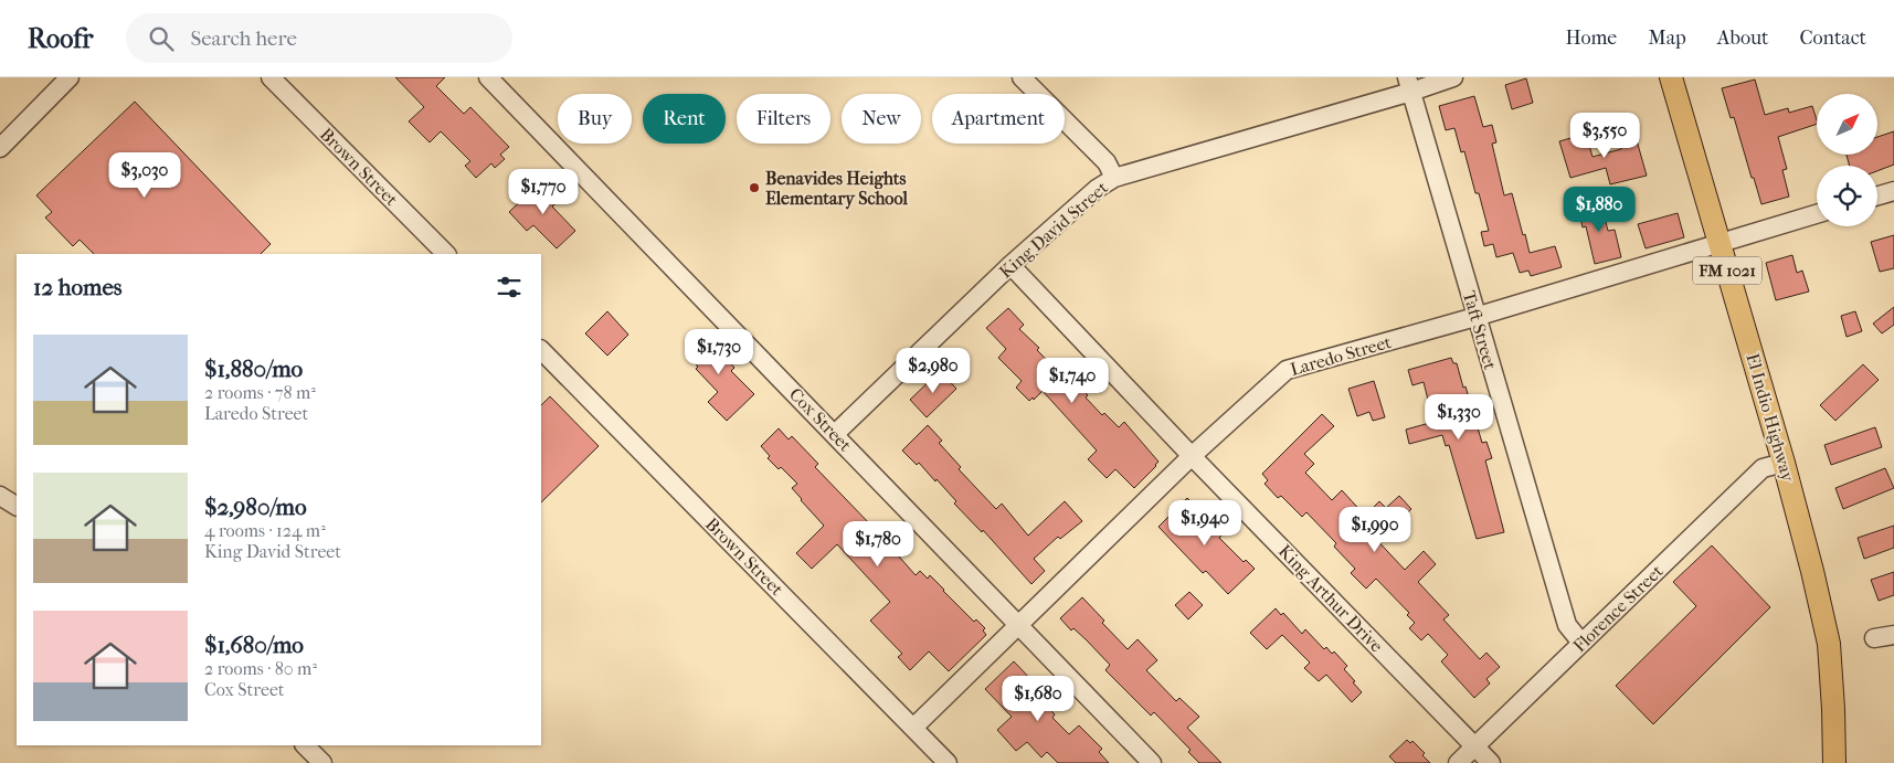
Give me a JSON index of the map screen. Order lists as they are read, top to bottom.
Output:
{
  "streets": {
    "main road": ["FM 1021", "El Indio Highway"],
    "street": [
      "Brown Street",
      "King David Street",
      "Taft Street",
      "Laredo Street",
      "Cox Street",
      "King Arthur Drive",
      "Florence Street"
    ]
  },
  "crossings": [
    ["Brown Street", "Laredo Street"],
    ["King David Street", "Taft Street"],
    ["King David Street", "Cox Street"],
    ["King David Street", "King Arthur Drive"],
    ["Taft Street", "Laredo Street"],
    ["Taft Street", "Florence Street"],
    ["Laredo Street", "El Indio Highway"],
    ["Laredo Street", "Cox Street"],
    ["Laredo Street", "King Arthur Drive"],
    ["El Indio Highway", "Florence Street"],
    ["King Arthur Drive", "Florence Street"]
  ],
  "places": ["Benavides Heights Elementary School"],
  "north": "top right",
  "page": {
    "header": "Roofr",
    "search": "Search here",
    "nav": [
      "Home",
      "Map",
      "About",
      "Contact"
    ],
    "chip": [
      "Buy",
      "Rent",
      "Filters",
      "New",
      "Apartment"
    ],
    "price": [
      "$3,550",
      "$3,030",
      "$1,770",
      "$1,880",
      "$1,730",
      "$2,980",
      "$1,740",
      "$1,330",
      "$1,940",
      "$1,990",
      "$1,780",
      "$1,680"
    ],
    "heading": "12 homes",
    "list": [
      {
        "name": "$1,880/mo",
        "note": "2 rooms · 78 m² · Laredo Street"
      },
      {
        "name": "$2,980/mo",
        "note": "4 rooms · 124 m² · King David Street"
      },
      {
        "name": "$1,680/mo",
        "note": "2 rooms · 80 m² · Cox Street"
      }
    ]
  }
}
